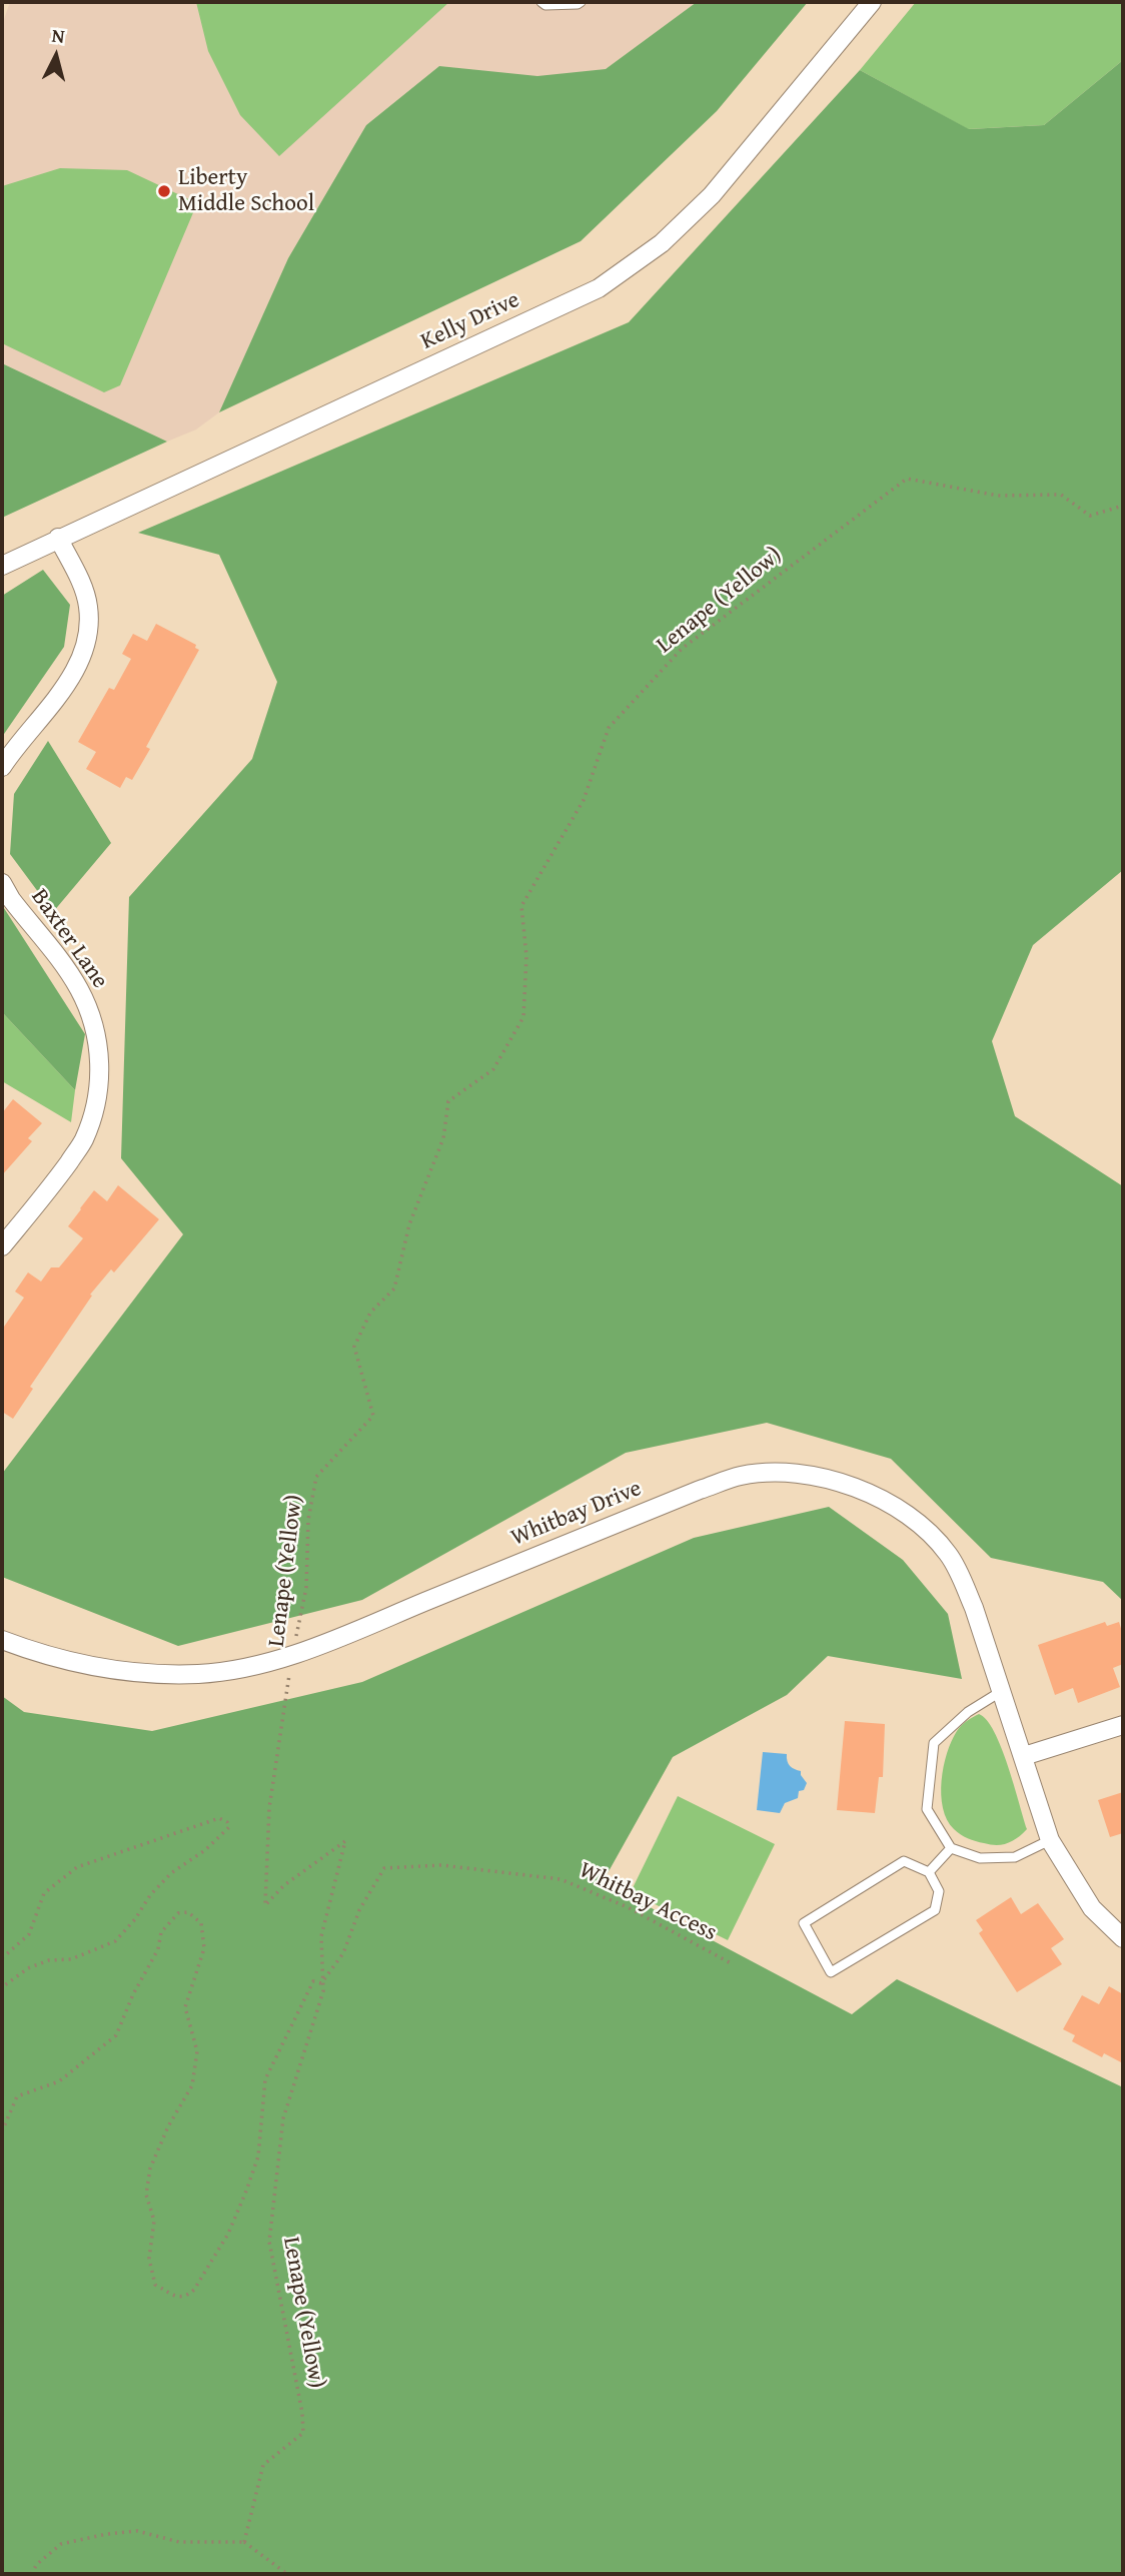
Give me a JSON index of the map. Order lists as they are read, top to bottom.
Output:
{
  "streets": {
    "street": ["Kelly Drive", "Baxter Lane", "Whitbay Drive"],
    "path": ["Lenape (Yellow)", "Whitbay Access"]
  },
  "crossings": [
    ["Lenape (Yellow)", "Whitbay Drive"],
    ["Lenape (Yellow)", "Whitbay Access"]
  ],
  "places": ["Liberty Middle School"],
  "north": "top"
}
